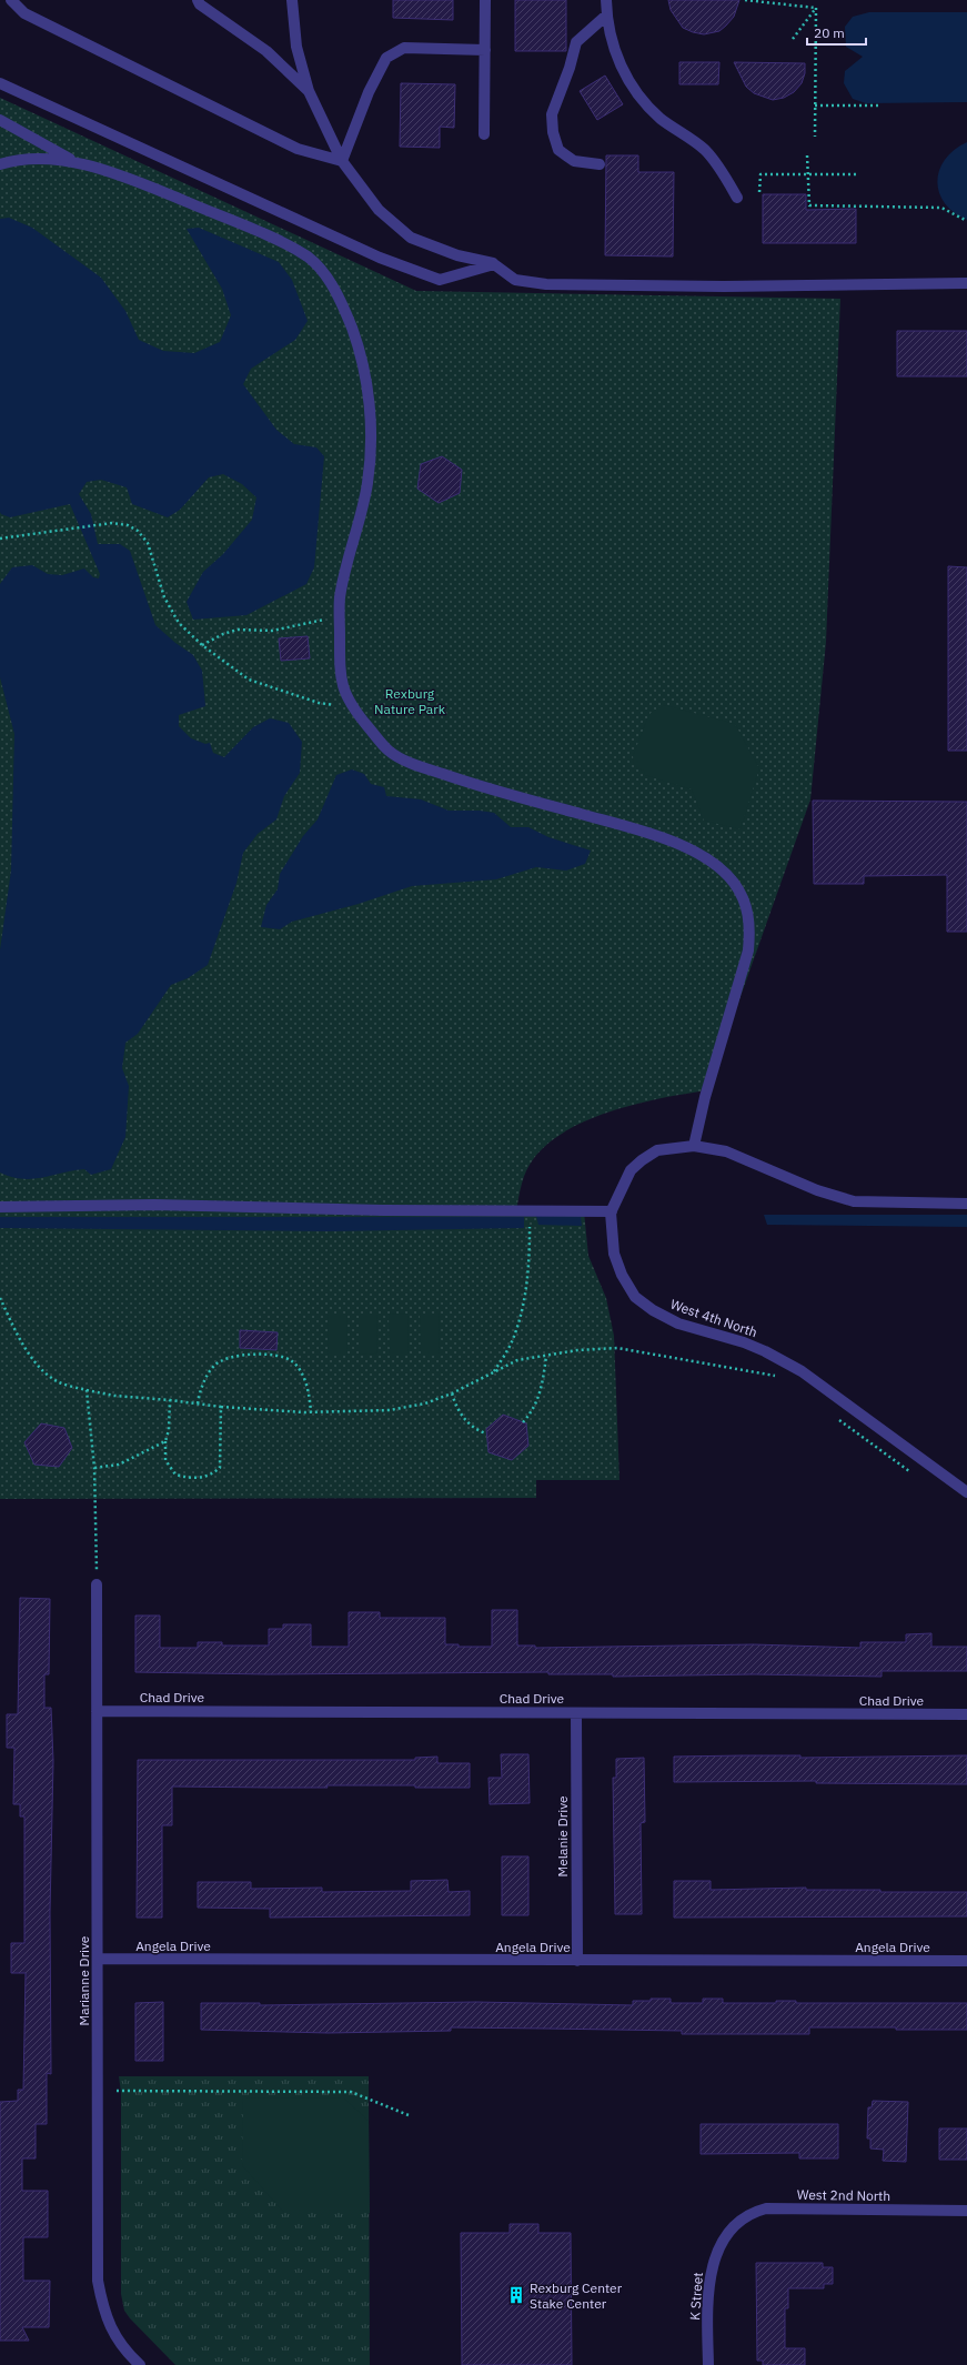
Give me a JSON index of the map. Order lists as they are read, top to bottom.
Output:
{
  "streets": {
    "street": [
      "West 4th North",
      "Chad Drive",
      "Melanie Drive",
      "Angela Drive",
      "Marianne Drive",
      "West 2nd North",
      "K Street"
    ]
  },
  "crossings": [
    ["Chad Drive", "Melanie Drive"],
    ["Chad Drive", "Marianne Drive"],
    ["Melanie Drive", "Angela Drive"],
    ["Angela Drive", "Marianne Drive"],
    ["West 2nd North", "K Street"]
  ],
  "parks": ["Rexburg Nature Park"],
  "places": {
    "building": ["Rexburg Center Stake Center"]
  },
  "scale_bar": "20 m"
}
